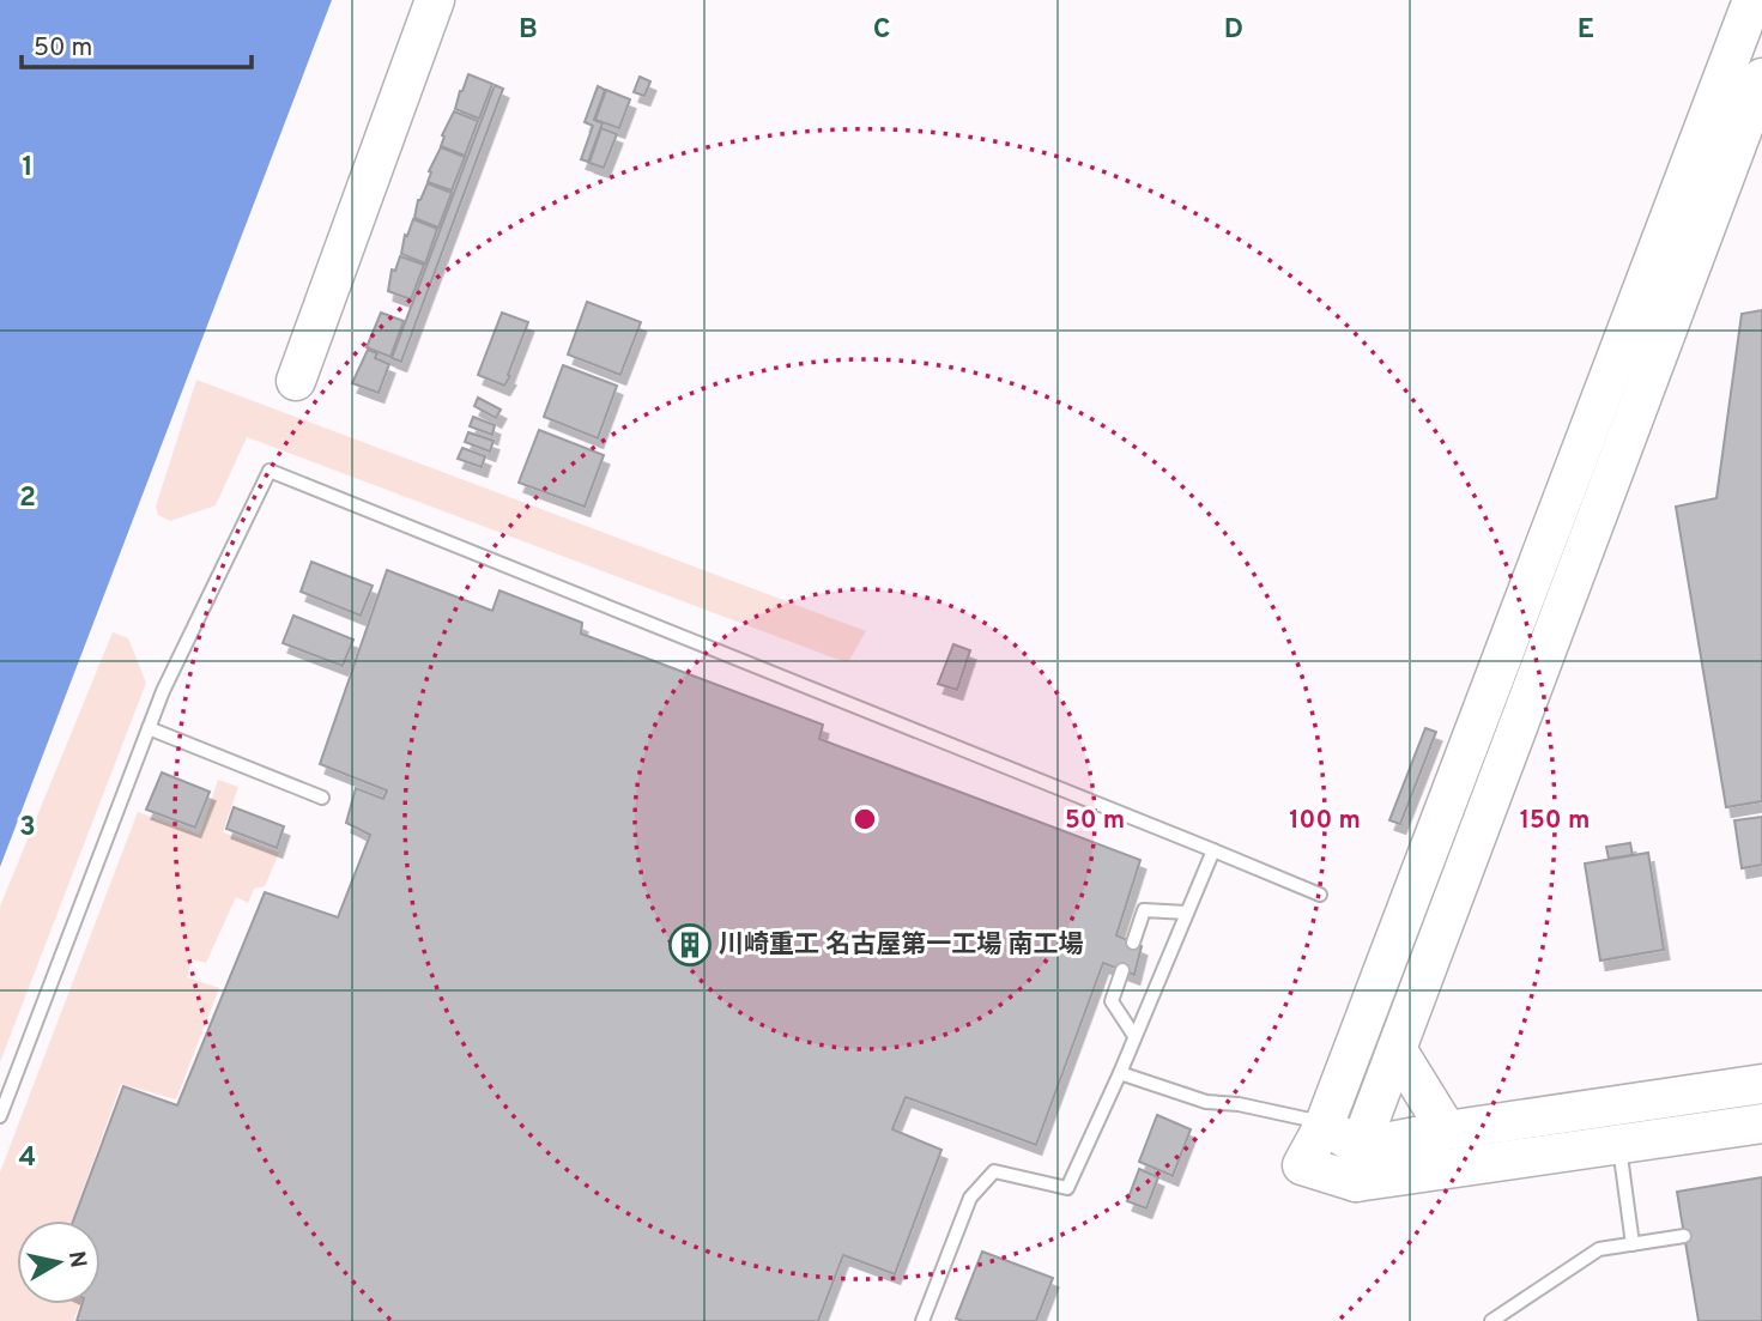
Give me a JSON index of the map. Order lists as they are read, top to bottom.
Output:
{
  "places": {
    "building": ["川崎重工 名古屋第一工場 南工場"]
  },
  "scale_bar": "50 m",
  "north": "right",
  "grid": {
    "columns": [
      "B",
      "C",
      "D",
      "E"
    ],
    "rows": [
      "1",
      "2",
      "3",
      "4"
    ]
  },
  "rings": ["50 m", "100 m", "150 m"]
}
